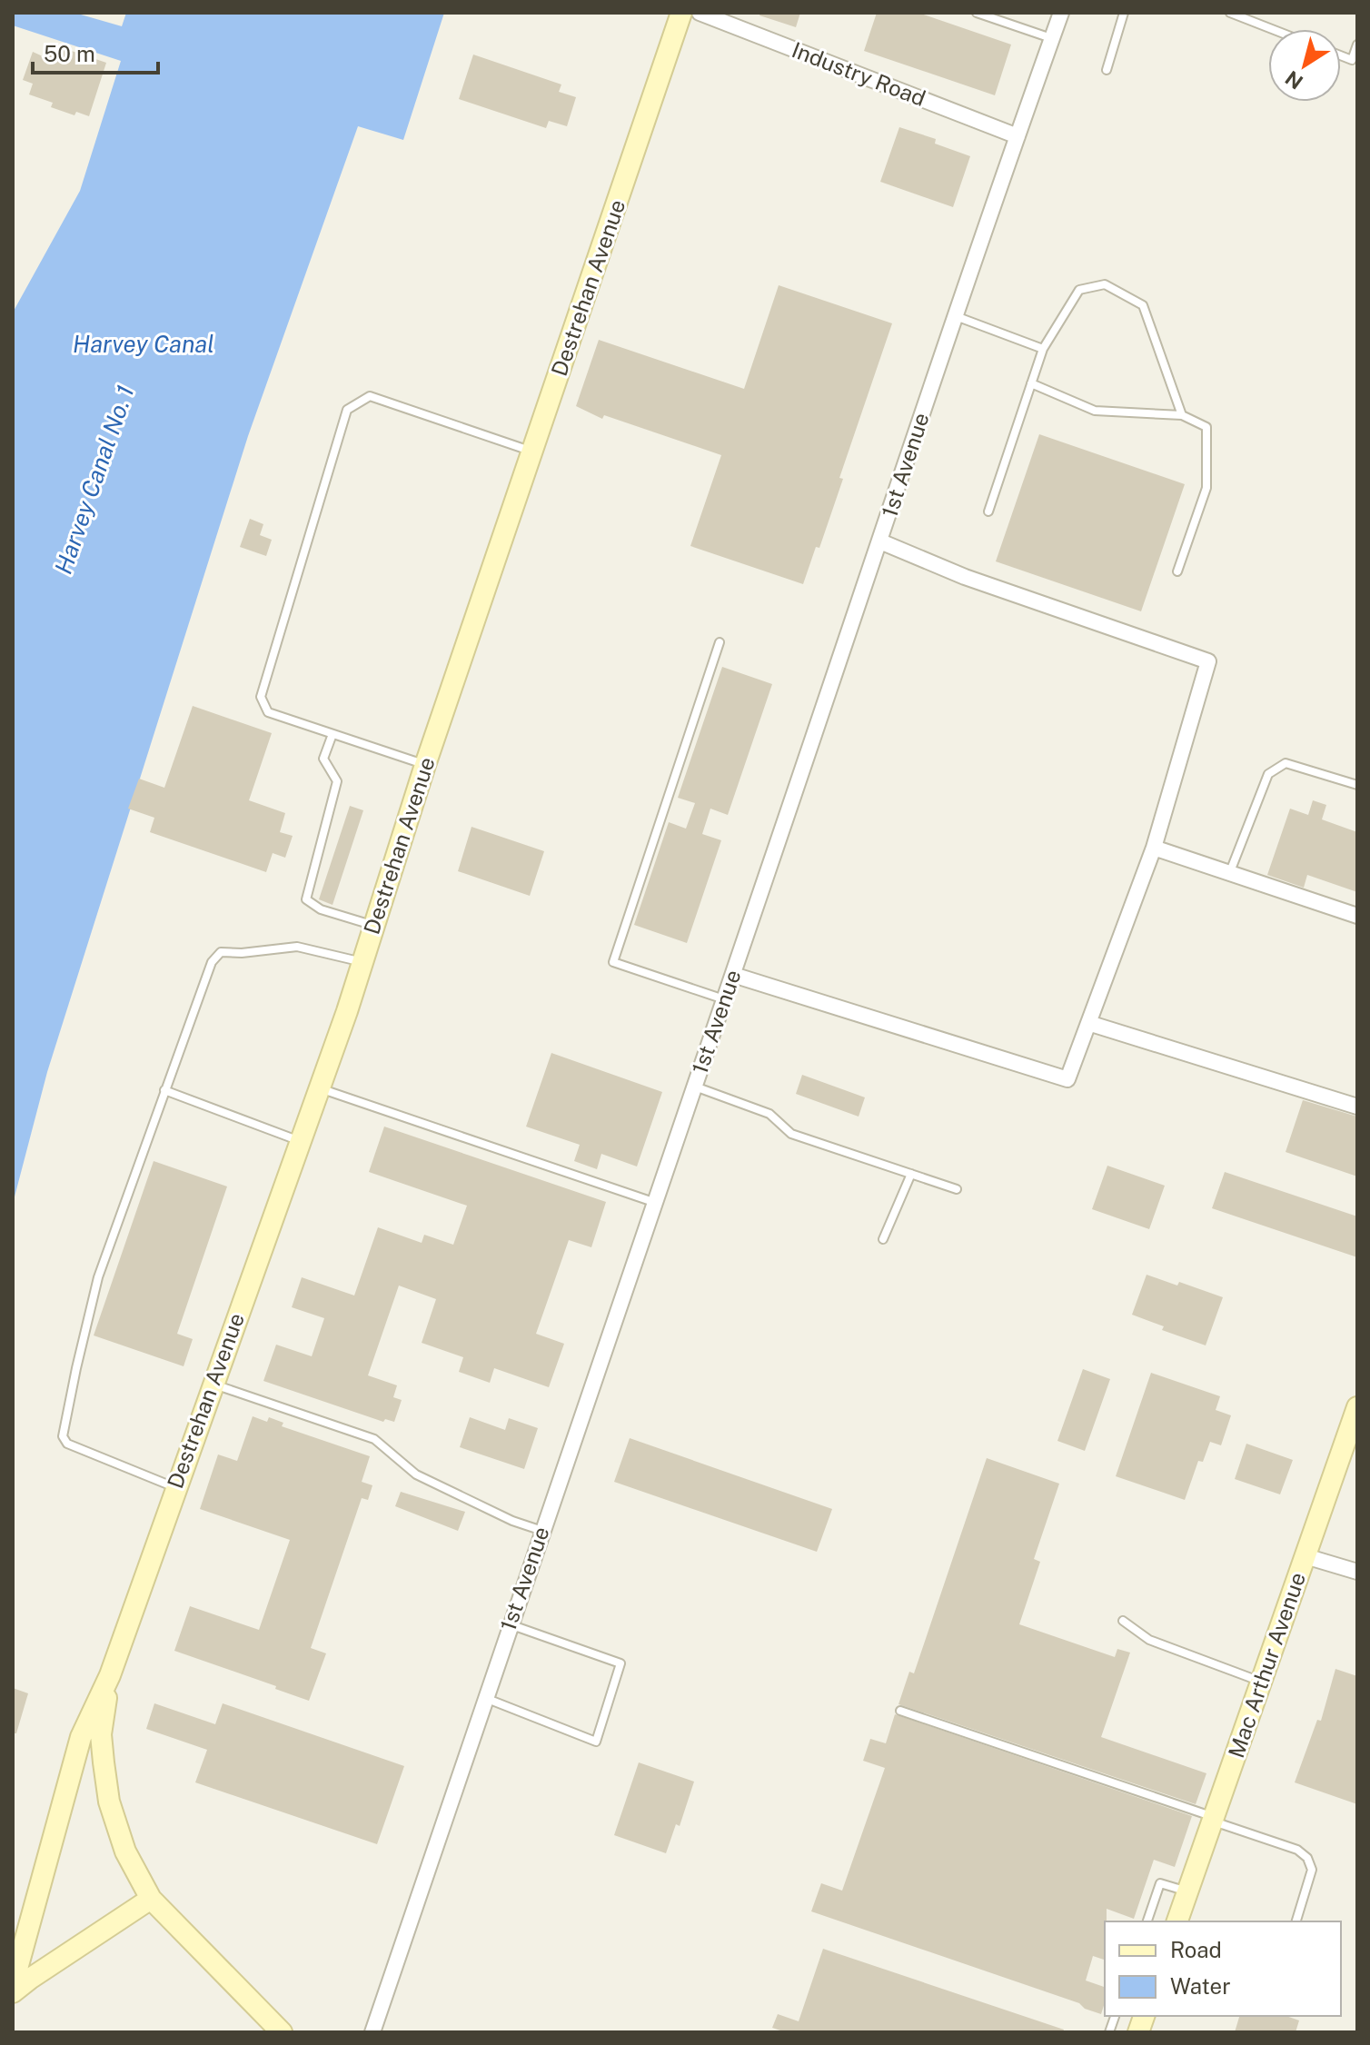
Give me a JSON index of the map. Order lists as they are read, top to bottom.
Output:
{
  "streets": {
    "main road": ["Destrehan Avenue", "Mac Arthur Avenue"],
    "street": ["Industry Road", "1st Avenue"]
  },
  "crossings": [
    ["Industry Road", "1st Avenue"]
  ],
  "water": ["Harvey Canal", "Harvey Canal No. 1"],
  "legend": ["Road", "Water"],
  "scale_bar": "50 m",
  "north": "bottom left"
}
